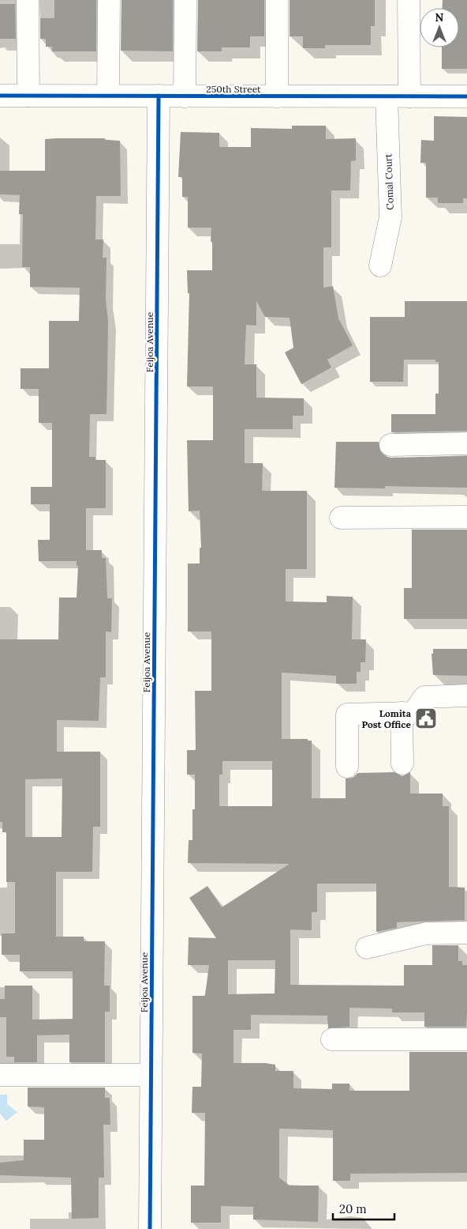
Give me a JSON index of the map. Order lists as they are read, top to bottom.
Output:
{
  "streets": {
    "street": ["250th Street", "Comal Court", "Feijoa Avenue"]
  },
  "crossings": [
    ["250th Street", "Comal Court"],
    ["250th Street", "Feijoa Avenue"]
  ],
  "places": {
    "public building": ["Lomita Post Office"]
  },
  "scale_bar": "20 m",
  "north": "top"
}
